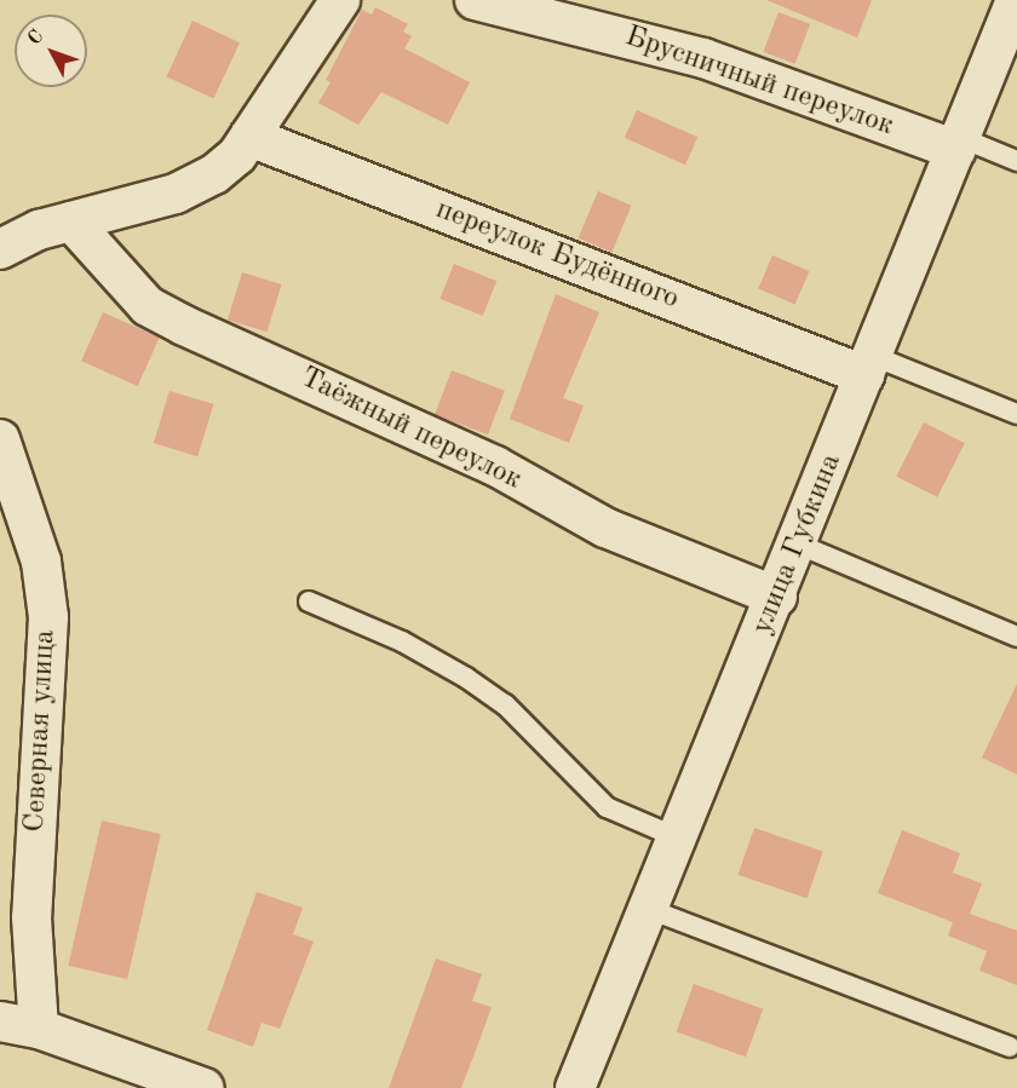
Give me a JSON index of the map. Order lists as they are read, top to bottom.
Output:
{
  "streets": {
    "street": [
      "Брусничный переулок",
      "переулок Будённого",
      "Таёжный переулок",
      "улица Губкина",
      "Северная улица"
    ]
  },
  "crossings": [
    ["Брусничный переулок", "улица Губкина"],
    ["переулок Будённого", "улица Губкина"],
    ["Таёжный переулок", "улица Губкина"]
  ],
  "north": "top left"
}
